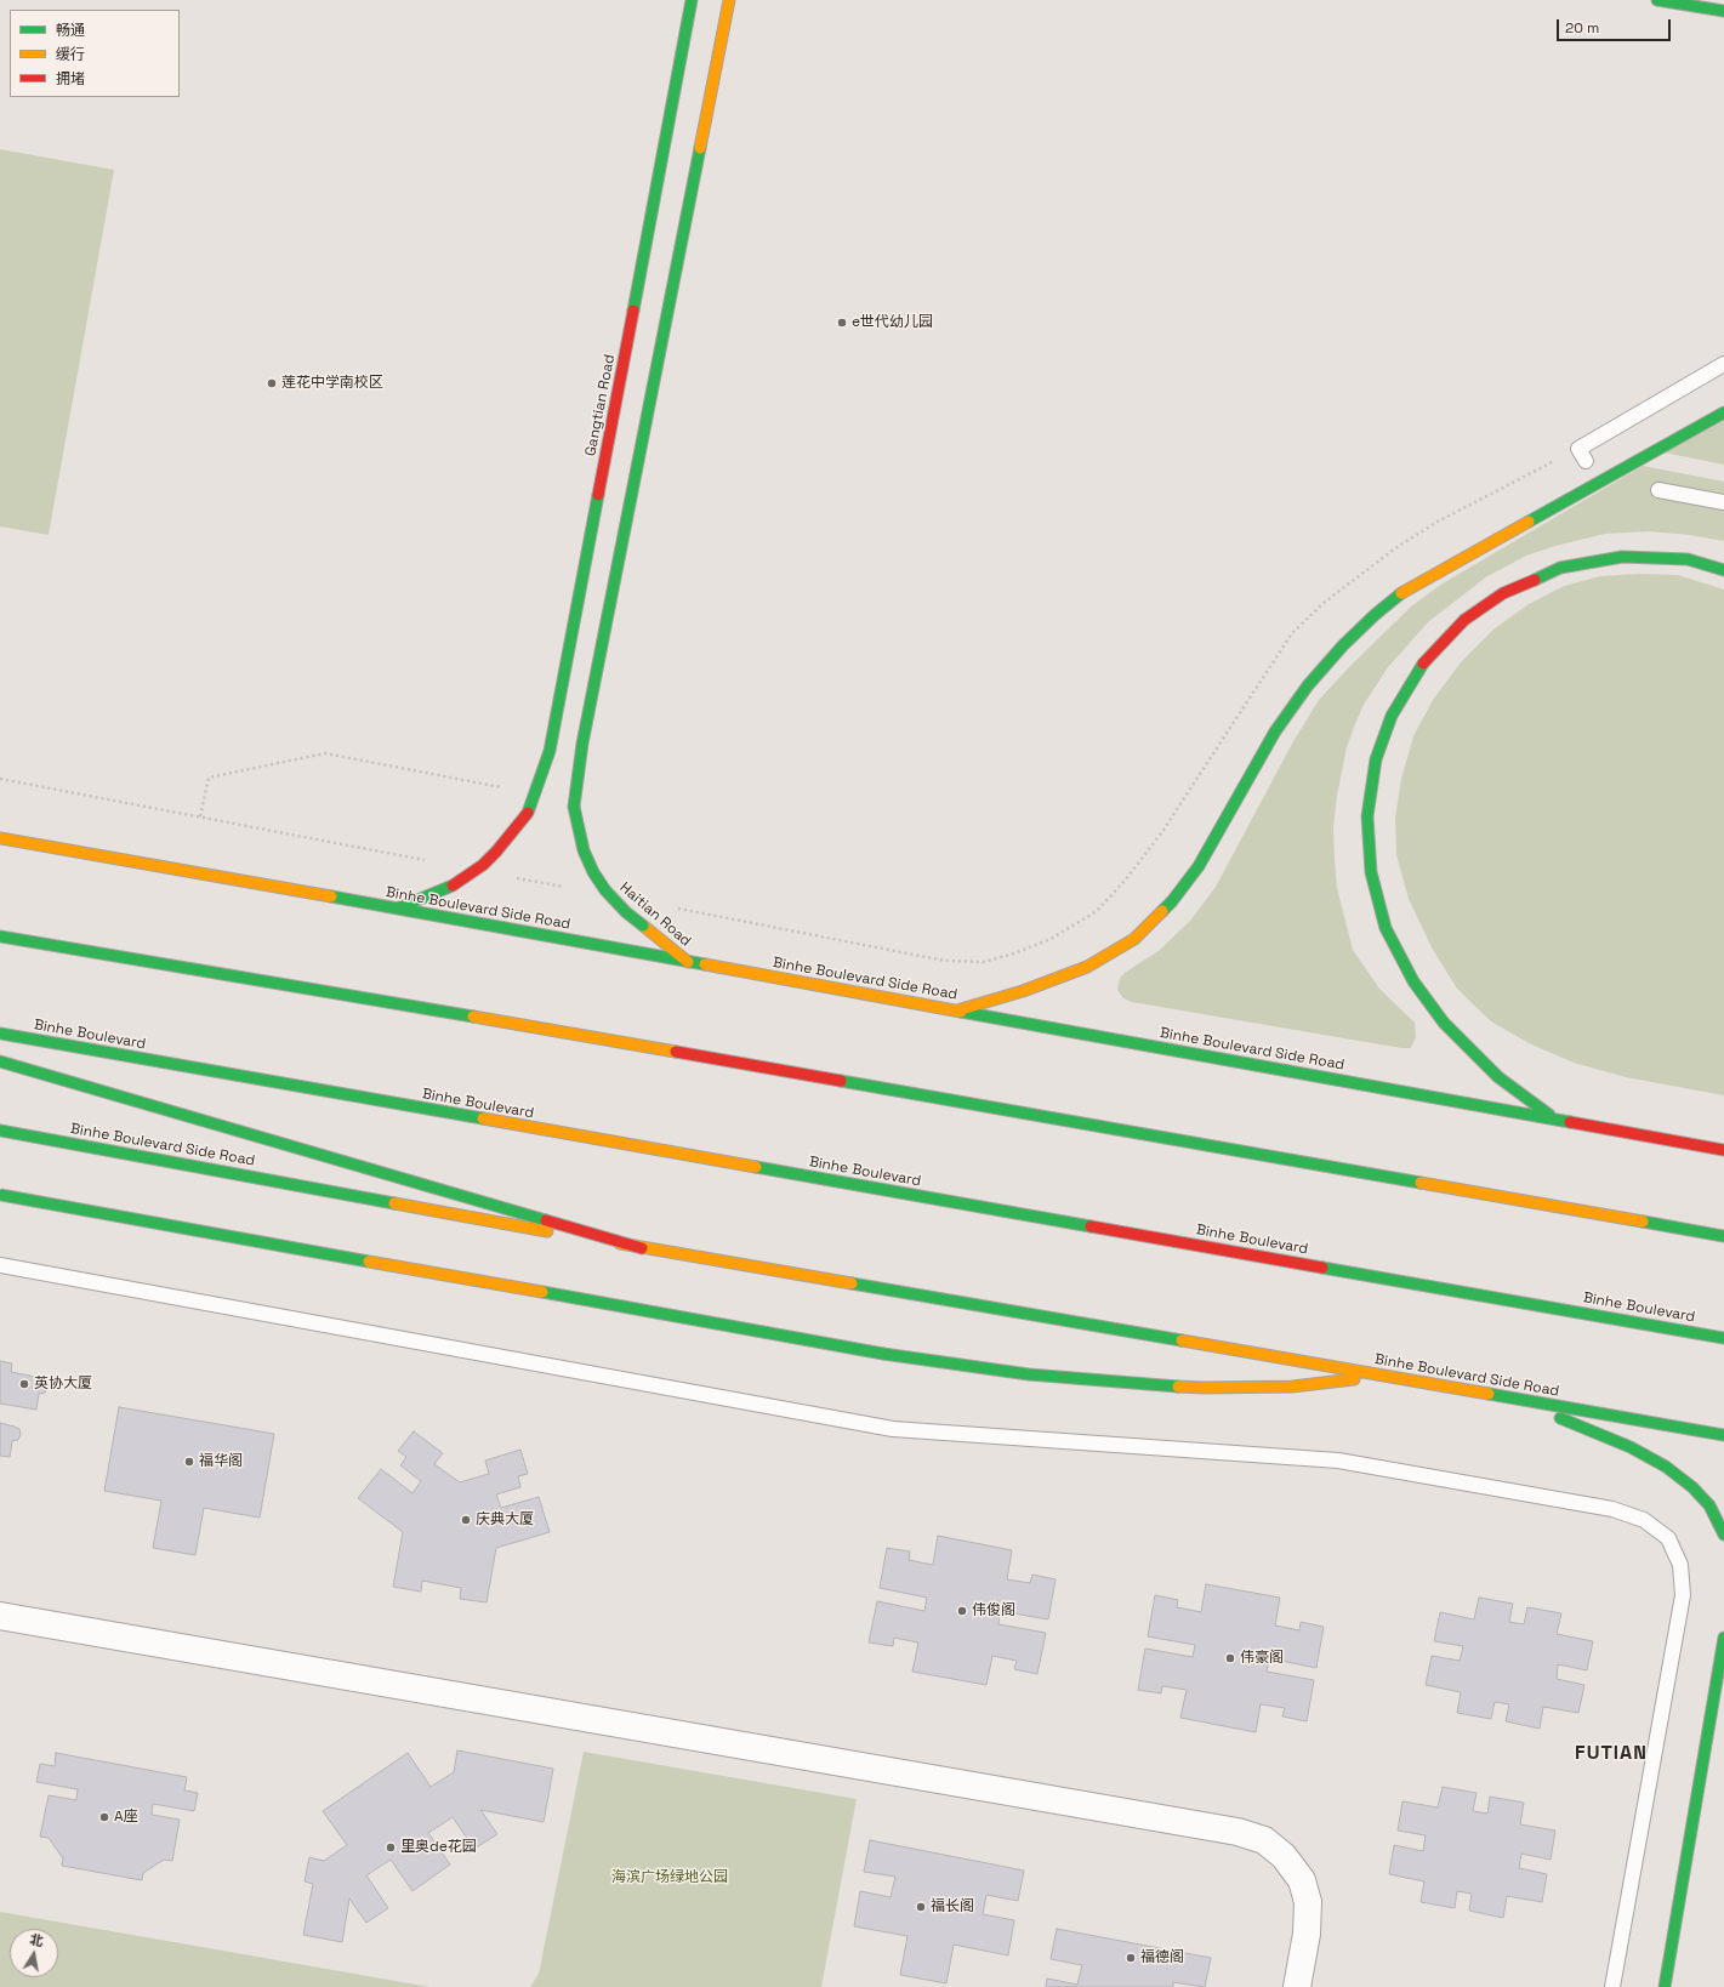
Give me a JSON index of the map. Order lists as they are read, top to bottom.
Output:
{
  "streets": {
    "main road": [
      "Gangtian Road",
      "Binhe Boulevard Side Road",
      "Haitian Road",
      "Binhe Boulevard"
    ]
  },
  "crossings": [
    ["Gangtian Road", "Binhe Boulevard Side Road"],
    ["Binhe Boulevard Side Road", "Haitian Road"]
  ],
  "districts": ["FUTIAN"],
  "parks": ["海滨广场绿地公园"],
  "places": [
    "e世代幼儿园",
    "莲花中学南校区",
    "英协大厦",
    "福华阁",
    "庆典大厦",
    "伟俊阁",
    "伟豪阁",
    "A座",
    "里奥de花园",
    "福长阁",
    "福德阁"
  ],
  "legend": ["畅通", "缓行", "拥堵"],
  "scale_bar": "20 m",
  "north": "top"
}
